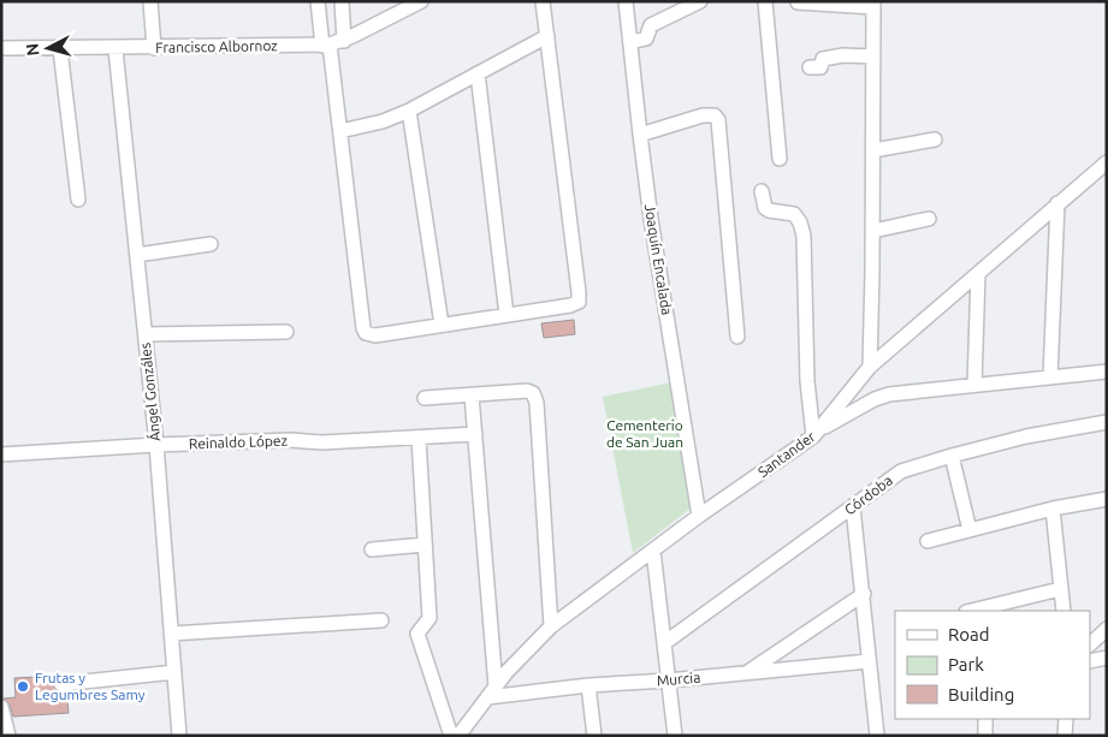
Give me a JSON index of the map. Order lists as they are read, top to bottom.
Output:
{
  "streets": {
    "street": [
      "Francisco Albornoz",
      "Joaquín Encalada",
      "Ángel Gonzáles",
      "Reinaldo López",
      "Santander",
      "Córdoba",
      "Murcia"
    ]
  },
  "crossings": [
    ["Francisco Albornoz", "Ángel Gonzáles"],
    ["Joaquín Encalada", "Santander"],
    ["Ángel Gonzáles", "Reinaldo López"],
    ["Santander", "Murcia"]
  ],
  "parks": ["Cementerio de San Juan"],
  "places": ["Frutas y Legumbres Samy"],
  "legend": ["Road", "Park", "Building"],
  "north": "left"
}
